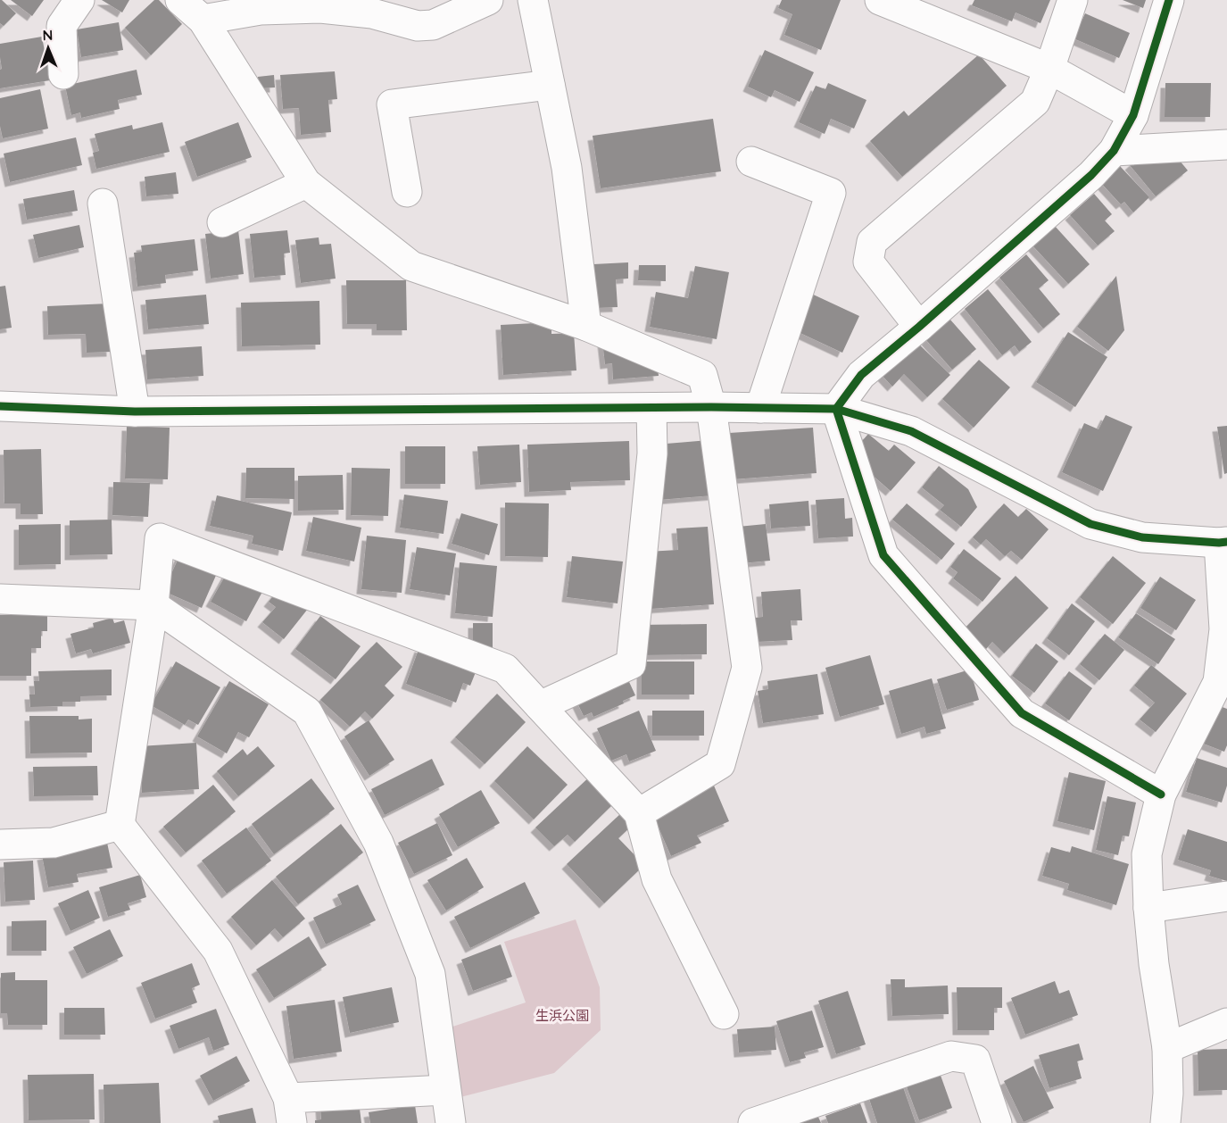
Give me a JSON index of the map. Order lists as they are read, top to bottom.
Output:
{
  "parks": ["生浜公園"],
  "north": "top"
}
